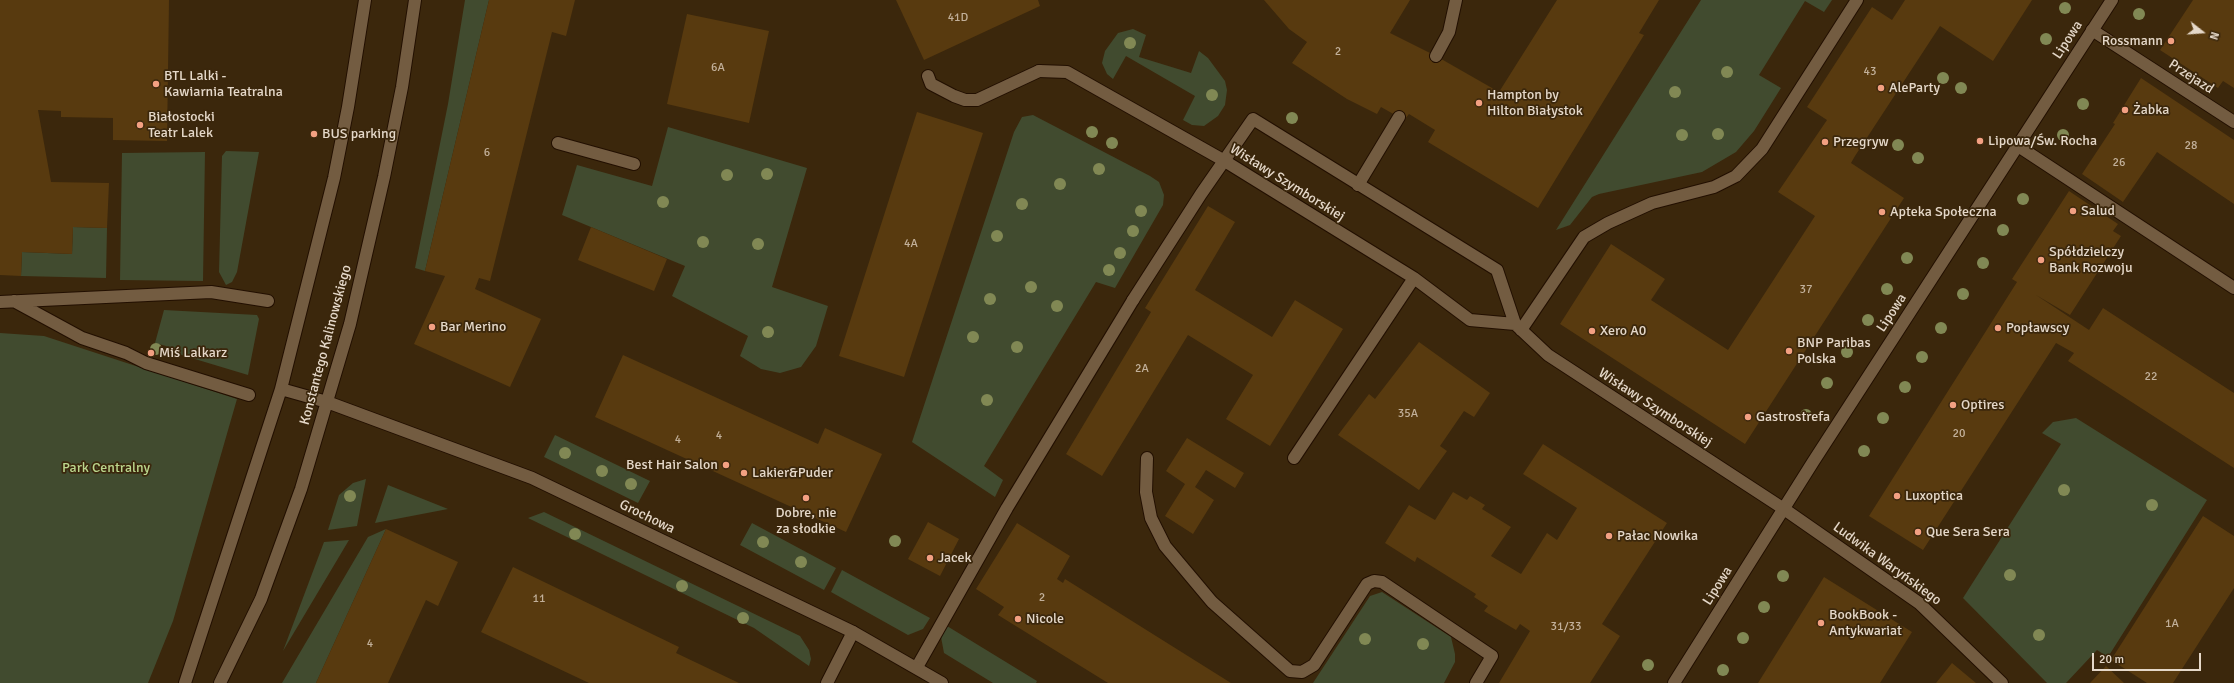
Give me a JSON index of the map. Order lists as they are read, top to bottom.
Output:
{
  "streets": {
    "street": [
      "Lipowa",
      "Przejazd",
      "Wisławy Szymborskiej",
      "Konstantego Kalinowskiego",
      "Grochowa",
      "Ludwika Waryńskiego"
    ]
  },
  "crossings": [
    ["Lipowa", "Przejazd"],
    ["Lipowa", "Wisławy Szymborskiej"],
    ["Lipowa", "Ludwika Waryńskiego"],
    ["Wisławy Szymborskiej", "Ludwika Waryńskiego"],
    ["Konstantego Kalinowskiego", "Grochowa"]
  ],
  "parks": ["Park Centralny"],
  "places": [
    "Rossmann",
    "BTL Lalki - Kawiarnia Teatralna",
    "AleParty",
    "Hampton by Hilton Białystok",
    "Żabka",
    "Białostocki Teatr Lalek",
    "BUS parking",
    "Lipowa/Św. Rocha",
    "Przegryw",
    "Salud",
    "Apteka Społeczna",
    "Spółdzielczy Bank Rozwoju",
    "Bar Merino",
    "Popławscy",
    "Xero A0",
    "BNP Paribas Polska",
    "Miś Lalkarz",
    "Optires",
    "Gastrostrefa",
    "Best Hair Salon",
    "Lakier&Puder",
    "Luxoptica",
    "Dobre, nie za słodkie",
    "Que Sera Sera",
    "Pałac Nowika",
    "Jacek",
    "Nicole",
    "BookBook - Antykwariat"
  ],
  "house_numbers": [
    "41D",
    "2",
    "6A",
    "43",
    "28",
    "6",
    "26",
    "4A",
    "37",
    "2A",
    "22",
    "35A",
    "20",
    "4",
    "4",
    "2",
    "11",
    "1A",
    "31/33",
    "4"
  ],
  "scale_bar": "20 m",
  "north": "right"
}
